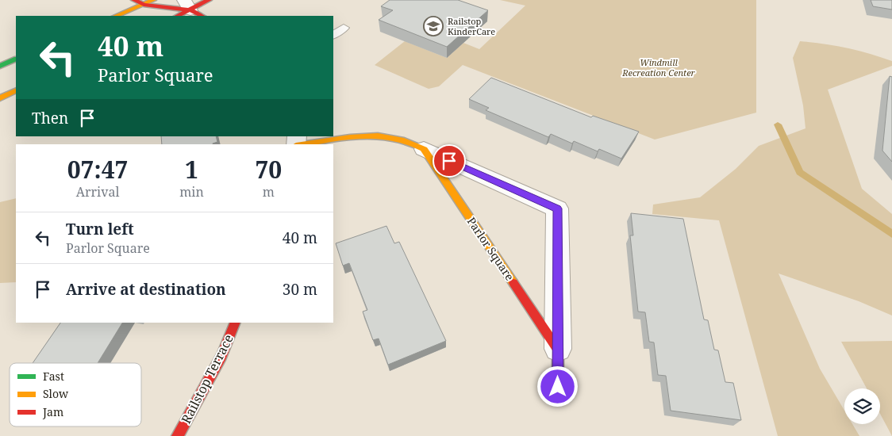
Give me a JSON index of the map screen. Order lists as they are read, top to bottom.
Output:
{
  "streets": {
    "street": ["Parlor Square", "Railstop Terrace"]
  },
  "parks": ["Windmill Recreation Center"],
  "places": {
    "school or university": ["Railstop KinderCare"]
  },
  "legend": ["Fast", "Slow", "Jam"],
  "page": {
    "turn": ["40 m", "Parlor Square"],
    "then": "Then",
    "eta": [
      "07:47",
      "Arrival",
      "1",
      "min",
      "70",
      "m"
    ],
    "list": [
      {
        "name": "Turn left",
        "note": "Parlor Square",
        "value": "40 m"
      },
      {
        "name": "Arrive at destination",
        "value": "30 m"
      }
    ]
  }
}
